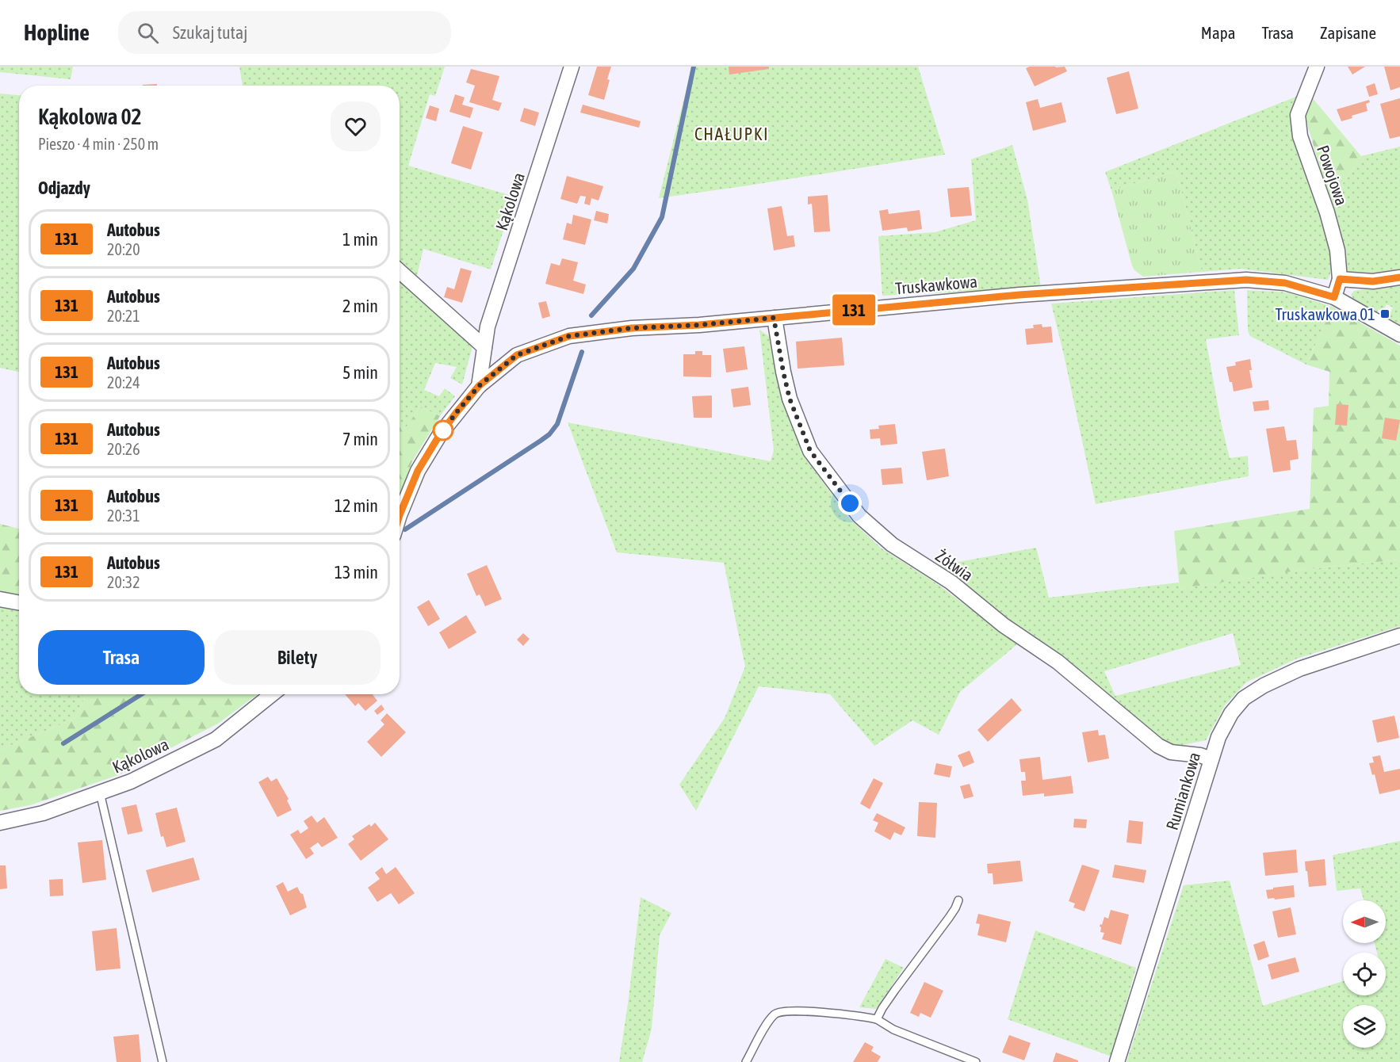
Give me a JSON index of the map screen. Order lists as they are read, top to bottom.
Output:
{
  "streets": {
    "street": [
      "Powojowa",
      "Kąkolowa",
      "Truskawkowa",
      "Żółwia",
      "Rumiankowa"
    ]
  },
  "crossings": [
    ["Powojowa", "Truskawkowa"],
    ["Kąkolowa", "Truskawkowa"],
    ["Truskawkowa", "Żółwia"],
    ["Żółwia", "Rumiankowa"]
  ],
  "districts": ["CHAŁUPKI"],
  "places": {
    "transit": ["Truskawkowa 01"]
  },
  "lines": ["bus line 131"],
  "north": "left",
  "page": {
    "header": "Hopline",
    "search": "Szukaj tutaj",
    "nav": ["Mapa", "Trasa", "Zapisane"],
    "on_map": "131",
    "heading": [
      ["Kąkolowa 02", "Pieszo · 4 min · 250 m"],
      "Odjazdy"
    ],
    "list": [
      {
        "mark": "131",
        "name": "Autobus",
        "note": "20:20",
        "value": "1 min"
      },
      {
        "mark": "131",
        "name": "Autobus",
        "note": "20:21",
        "value": "2 min"
      },
      {
        "mark": "131",
        "name": "Autobus",
        "note": "20:24",
        "value": "5 min"
      },
      {
        "mark": "131",
        "name": "Autobus",
        "note": "20:26",
        "value": "7 min"
      },
      {
        "mark": "131",
        "name": "Autobus",
        "note": "20:31",
        "value": "12 min"
      },
      {
        "mark": "131",
        "name": "Autobus",
        "note": "20:32",
        "value": "13 min"
      }
    ],
    "buttons": ["Trasa", "Bilety"]
  }
}
